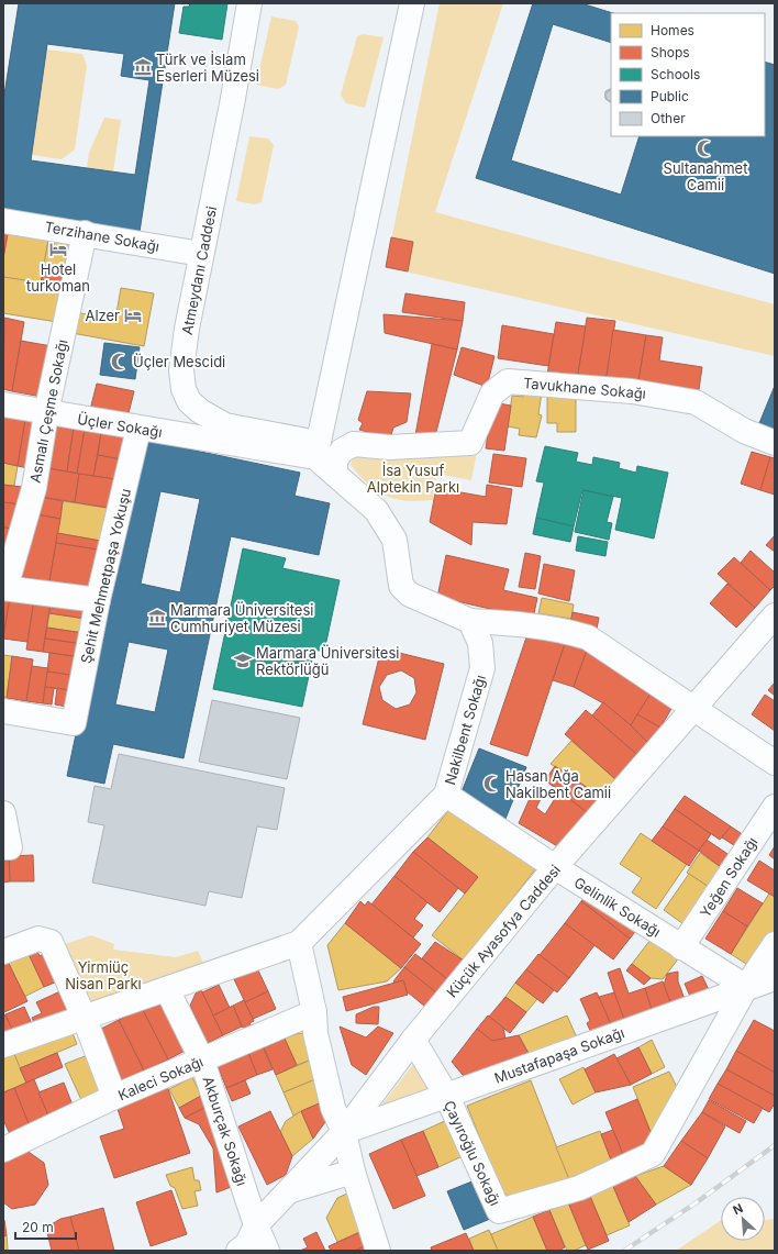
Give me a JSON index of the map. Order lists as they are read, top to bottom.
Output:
{
  "streets": {
    "street": [
      "Terzihane Sokağı",
      "Atmeydanı Caddesi",
      "Tavukhane Sokağı",
      "Asmalı Çeşme Sokağı",
      "Üçler Sokağı",
      "Şehit Mehmetpaşa Yokuşu",
      "Nakilbent Sokağı",
      "Yeğen Sokağı",
      "Gelinlik Sokağı",
      "Küçük Ayasofya Caddesi",
      "Mustafapaşa Sokağı",
      "Kaleci Sokağı",
      "Akburçak Sokağı",
      "Çayıroğlu Sokağı"
    ]
  },
  "crossings": [
    ["Terzihane Sokağı", "Atmeydanı Caddesi"],
    ["Terzihane Sokağı", "Asmalı Çeşme Sokağı"],
    ["Atmeydanı Caddesi", "Üçler Sokağı"],
    ["Asmalı Çeşme Sokağı", "Üçler Sokağı"],
    ["Üçler Sokağı", "Şehit Mehmetpaşa Yokuşu"],
    ["Nakilbent Sokağı", "Gelinlik Sokağı"],
    ["Yeğen Sokağı", "Gelinlik Sokağı"],
    ["Gelinlik Sokağı", "Küçük Ayasofya Caddesi"],
    ["Gelinlik Sokağı", "Mustafapaşa Sokağı"],
    ["Gelinlik Sokağı", "Çayıroğlu Sokağı"],
    ["Küçük Ayasofya Caddesi", "Mustafapaşa Sokağı"],
    ["Küçük Ayasofya Caddesi", "Akburçak Sokağı"],
    ["Küçük Ayasofya Caddesi", "Çayıroğlu Sokağı"],
    ["Mustafapaşa Sokağı", "Çayıroğlu Sokağı"],
    ["Kaleci Sokağı", "Akburçak Sokağı"]
  ],
  "parks": ["İsa Yusuf Alptekin Parkı", "Yirmiüç Nisan Parkı"],
  "places": {
    "museum": ["Türk ve İslam Eserleri Müzesi", "Marmara Üniversitesi Cumhuriyet Müzesi"],
    "mosque": ["Sultanahmet Camii", "Üçler Mescidi", "Hasan Ağa Nakilbent Camii"],
    "hotel": ["Hotel turkoman", "Alzer"],
    "school or university": ["Marmara Üniversitesi Rektörlüğü"]
  },
  "legend": [
    "Homes",
    "Shops",
    "Schools",
    "Public",
    "Other"
  ],
  "scale_bar": "20 m",
  "north": "top left"
}
